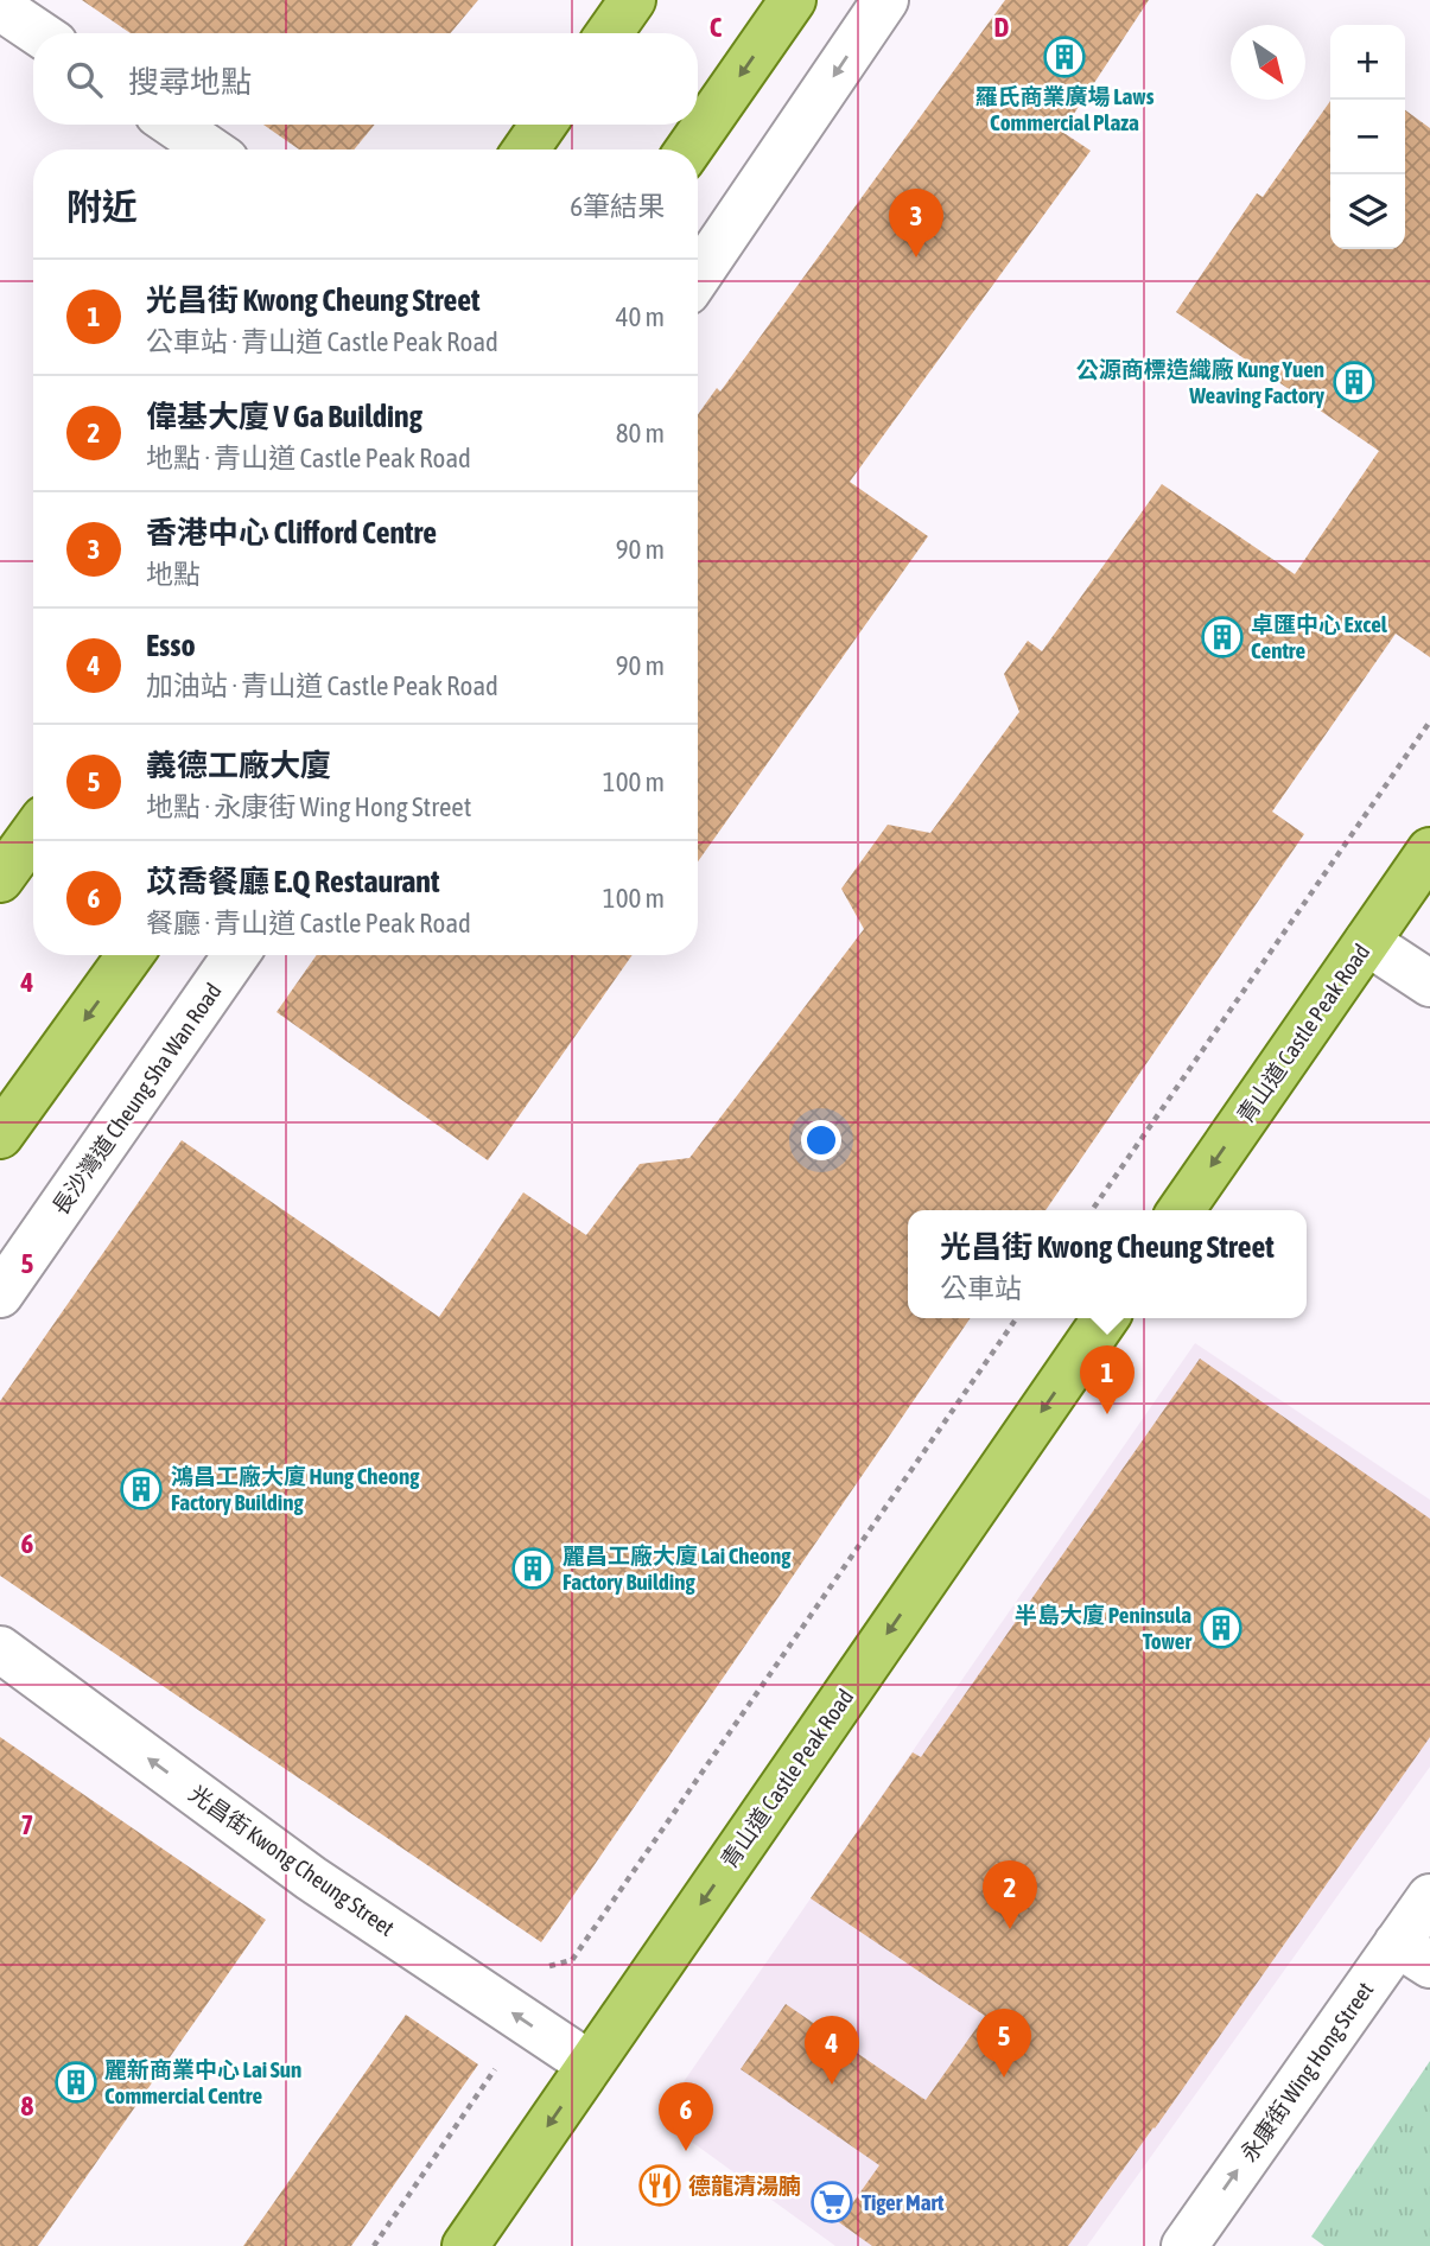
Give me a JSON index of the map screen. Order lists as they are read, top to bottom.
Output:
{
  "streets": {
    "main road": ["青山道 Castle Peak Road"],
    "street": ["長沙灣道 Cheung Sha Wan Road", "光昌街 Kwong Cheung Street", "永康街 Wing Hong Street"]
  },
  "crossings": [
    ["青山道 Castle Peak Road", "光昌街 Kwong Cheung Street"]
  ],
  "one_way": ["青山道 Castle Peak Road", "光昌街 Kwong Cheung Street", "永康街 Wing Hong Street"],
  "places": {
    "building": [
      "羅氏商業廣場 Laws Commercial Plaza",
      "公源商標造織廠 Kung Yuen Weaving Factory",
      "卓匯中心 Excel Centre",
      "鴻昌工廠大廈 Hung Cheong Factory Building",
      "麗昌工廠大廈 Lai Cheong Factory Building",
      "半島大廈 Peninsula Tower",
      "麗新商業中心 Lai Sun Commercial Centre"
    ],
    "restaurant": ["德龍清湯腩"],
    "supermarket": ["Tiger Mart"]
  },
  "north": "bottom right",
  "page": {
    "map_buttons": ["+", "−"],
    "search": "搜尋地點",
    "heading": ["附近", "6筆結果"],
    "pins": [
      "3",
      "1",
      "2",
      "5",
      "4",
      "6"
    ],
    "list": [
      {
        "mark": "1",
        "name": "光昌街 Kwong Cheung Street",
        "note": "公車站 · 青山道 Castle Peak Road",
        "value": "40 m"
      },
      {
        "mark": "2",
        "name": "偉基大廈 V Ga Building",
        "note": "地點 · 青山道 Castle Peak Road",
        "value": "80 m"
      },
      {
        "mark": "3",
        "name": "香港中心 Clifford Centre",
        "note": "地點",
        "value": "90 m"
      },
      {
        "mark": "4",
        "name": "Esso",
        "note": "加油站 · 青山道 Castle Peak Road",
        "value": "90 m"
      },
      {
        "mark": "5",
        "name": "義德工廠大廈",
        "note": "地點 · 永康街 Wing Hong Street",
        "value": "100 m"
      },
      {
        "mark": "6",
        "name": "苡喬餐廳 E.Q Restaurant",
        "note": "餐廳 · 青山道 Castle Peak Road",
        "value": "100 m"
      }
    ],
    "popup": ["光昌街 Kwong Cheung Street", "公車站"]
  },
  "grid": {
    "columns": ["C", "D"],
    "rows": [
      "4",
      "5",
      "6",
      "7",
      "8"
    ]
  }
}
